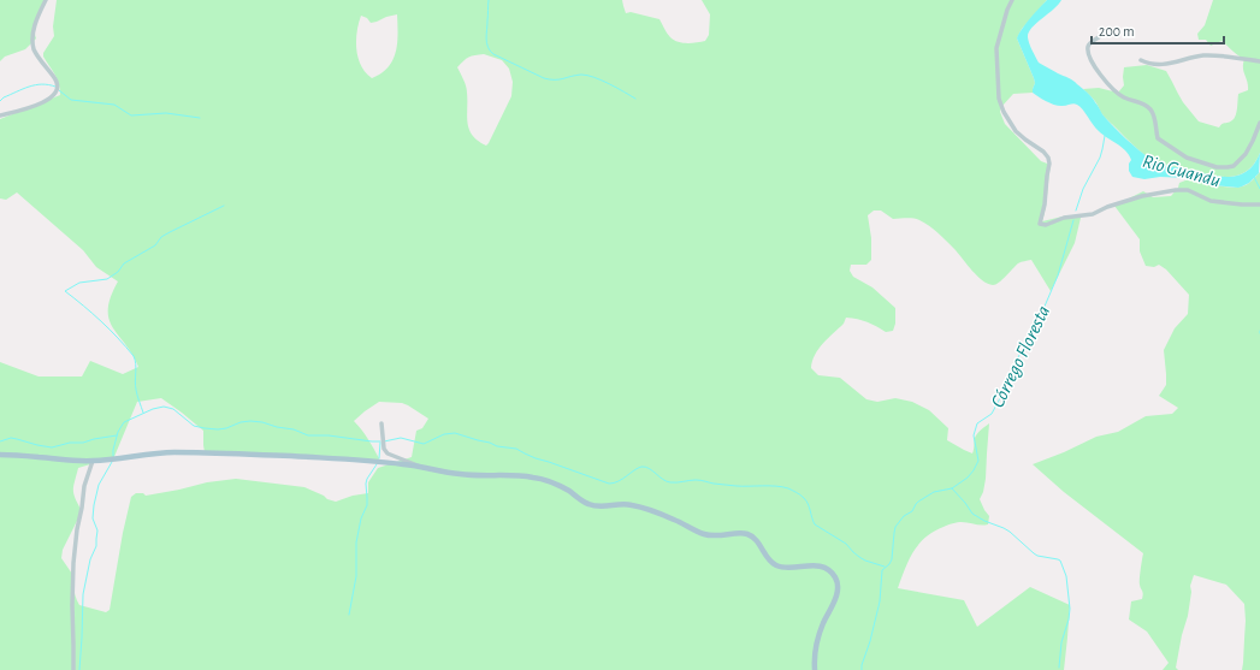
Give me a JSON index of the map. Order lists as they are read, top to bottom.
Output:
{
  "water": ["Rio Guandu", "Córrego Floresta"],
  "scale_bar": "200 m"
}
